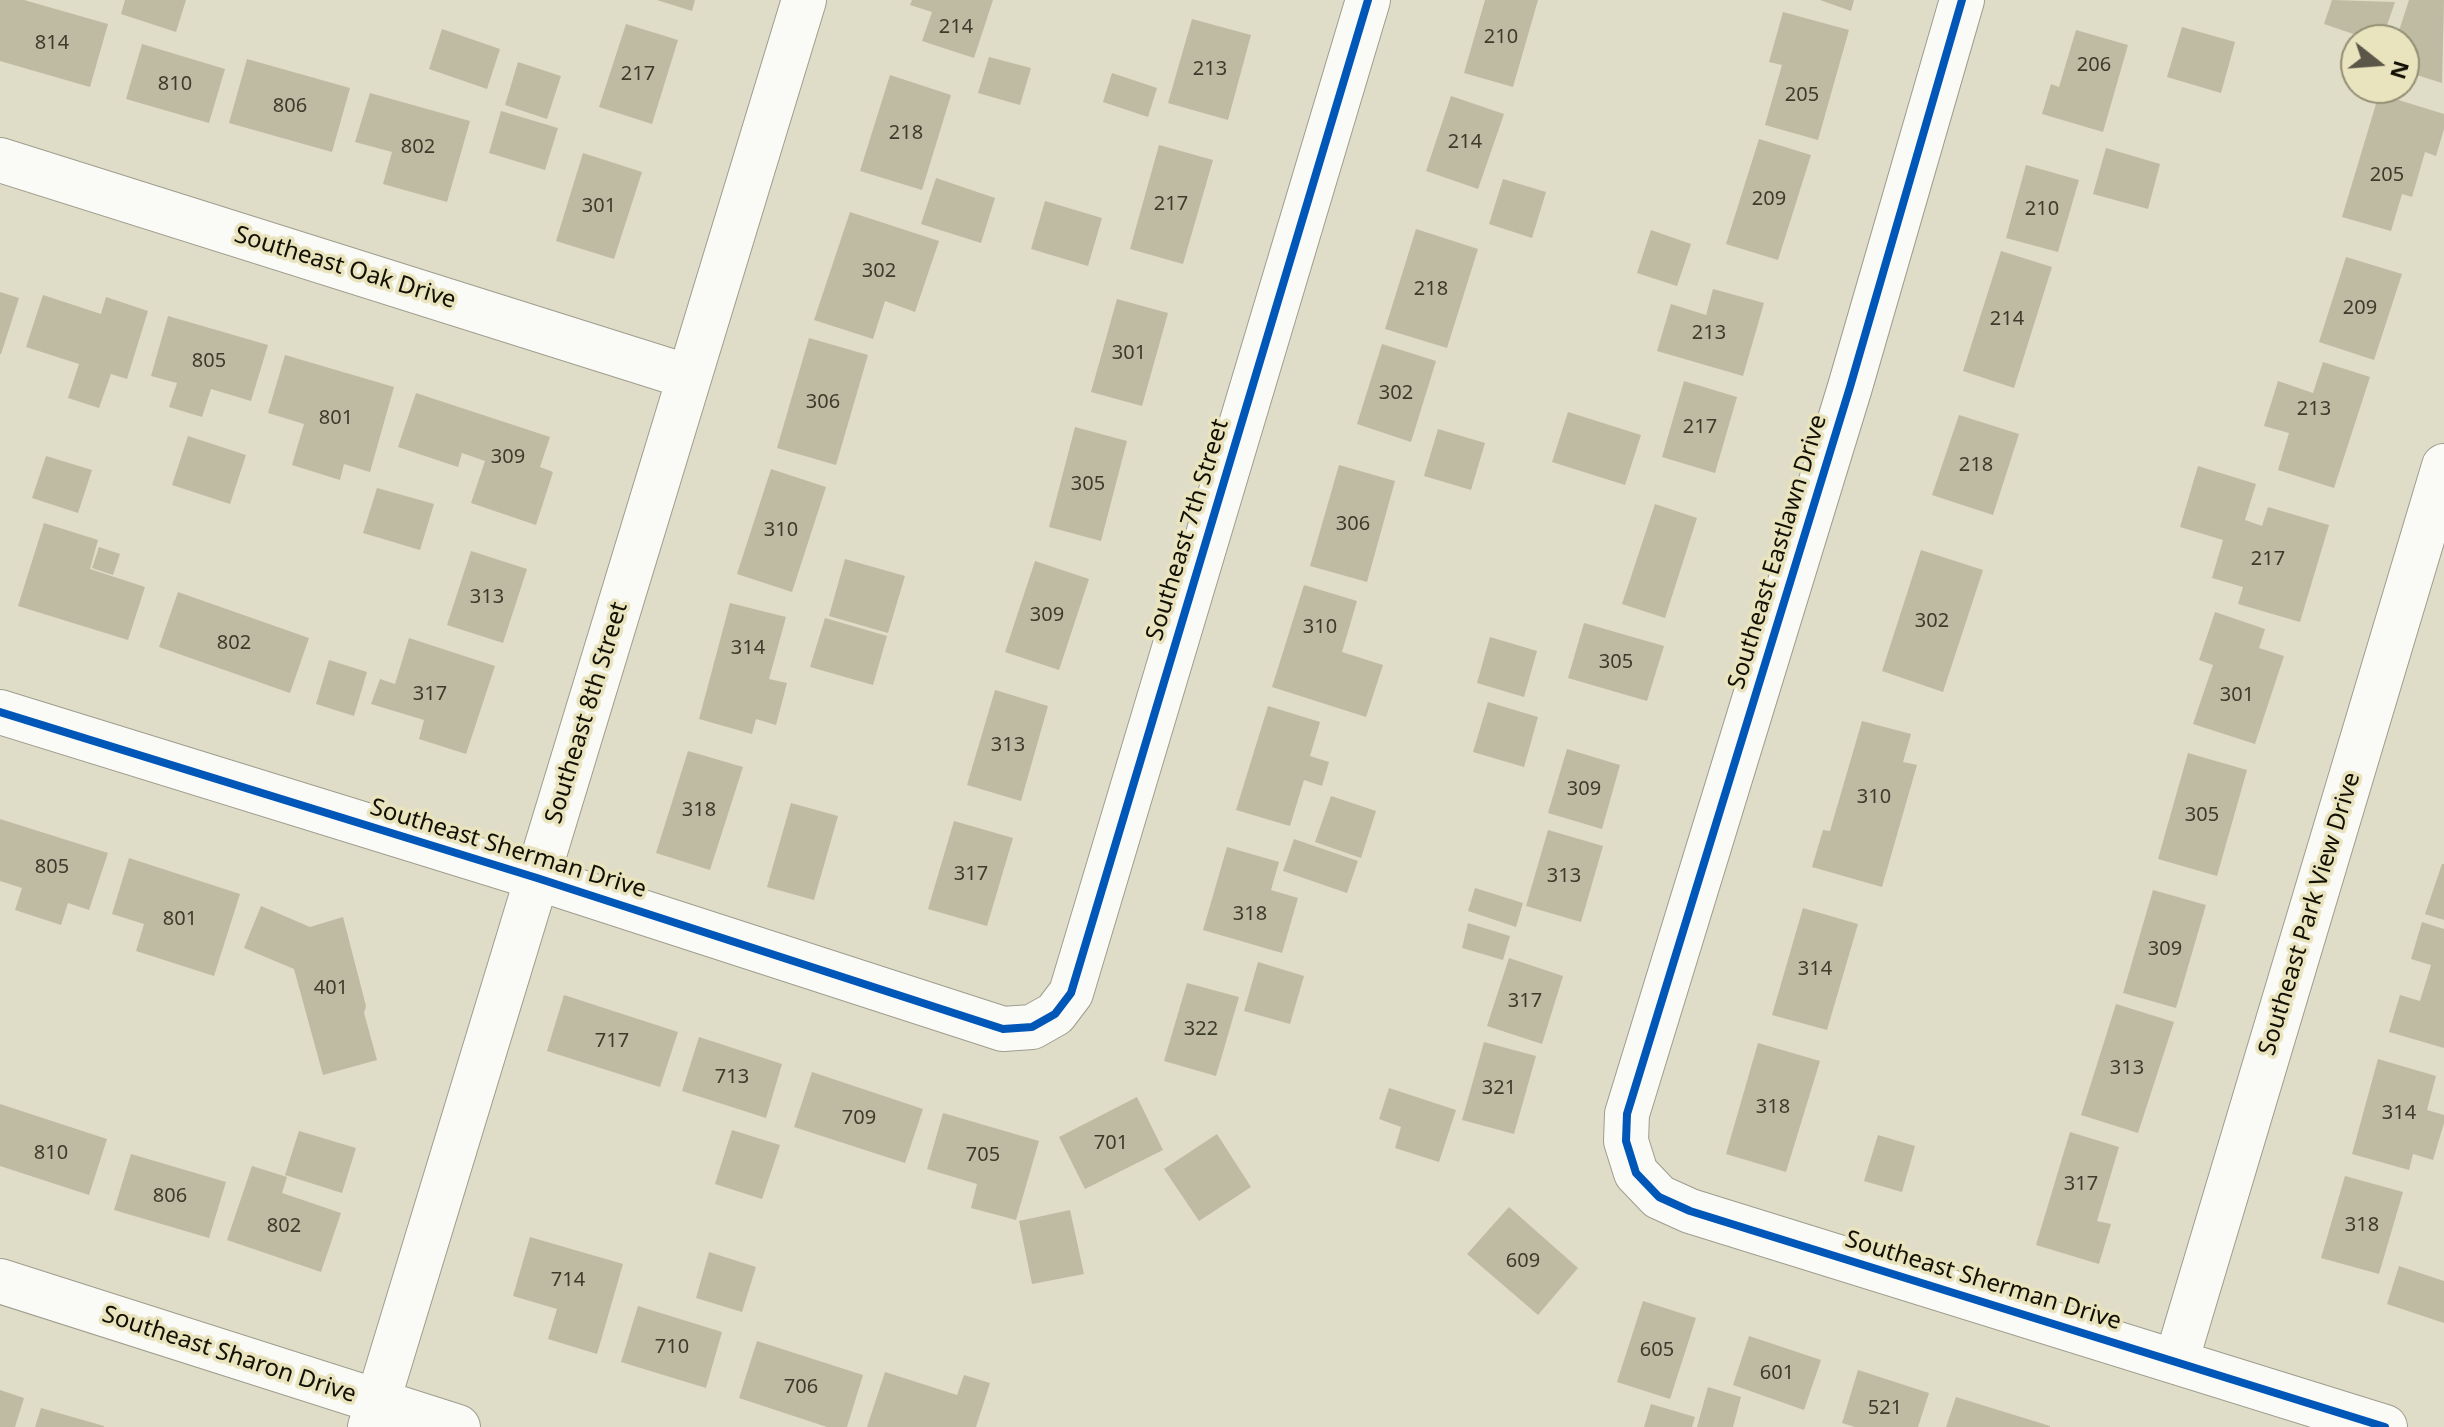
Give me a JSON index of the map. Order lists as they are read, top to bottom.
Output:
{
  "streets": {
    "street": [
      "Southeast Oak Drive",
      "Southeast 7th Street",
      "Southeast Eastlawn Drive",
      "Southeast 8th Street",
      "Southeast Sherman Drive",
      "Southeast Park View Drive",
      "Southeast Sharon Drive"
    ]
  },
  "crossings": [
    ["Southeast Oak Drive", "Southeast 8th Street"],
    ["Southeast 7th Street", "Southeast Sherman Drive"],
    ["Southeast Eastlawn Drive", "Southeast Sherman Drive"],
    ["Southeast 8th Street", "Southeast Sherman Drive"],
    ["Southeast 8th Street", "Southeast Sharon Drive"],
    ["Southeast Sherman Drive", "Southeast Park View Drive"]
  ],
  "house_numbers": [
    "214",
    "210",
    "814",
    "206",
    "213",
    "217",
    "810",
    "205",
    "806",
    "218",
    "214",
    "802",
    "205",
    "209",
    "217",
    "301",
    "210",
    "302",
    "218",
    "209",
    "214",
    "213",
    "301",
    "805",
    "302",
    "306",
    "213",
    "801",
    "217",
    "309",
    "218",
    "305",
    "306",
    "310",
    "217",
    "313",
    "309",
    "302",
    "310",
    "802",
    "314",
    "305",
    "317",
    "301",
    "313",
    "309",
    "310",
    "318",
    "305",
    "805",
    "317",
    "313",
    "318",
    "801",
    "309",
    "314",
    "401",
    "317",
    "322",
    "717",
    "313",
    "713",
    "321",
    "318",
    "314",
    "709",
    "701",
    "810",
    "705",
    "317",
    "806",
    "318",
    "802",
    "609",
    "714",
    "710",
    "605",
    "601",
    "706",
    "521"
  ],
  "north": "right"
}
